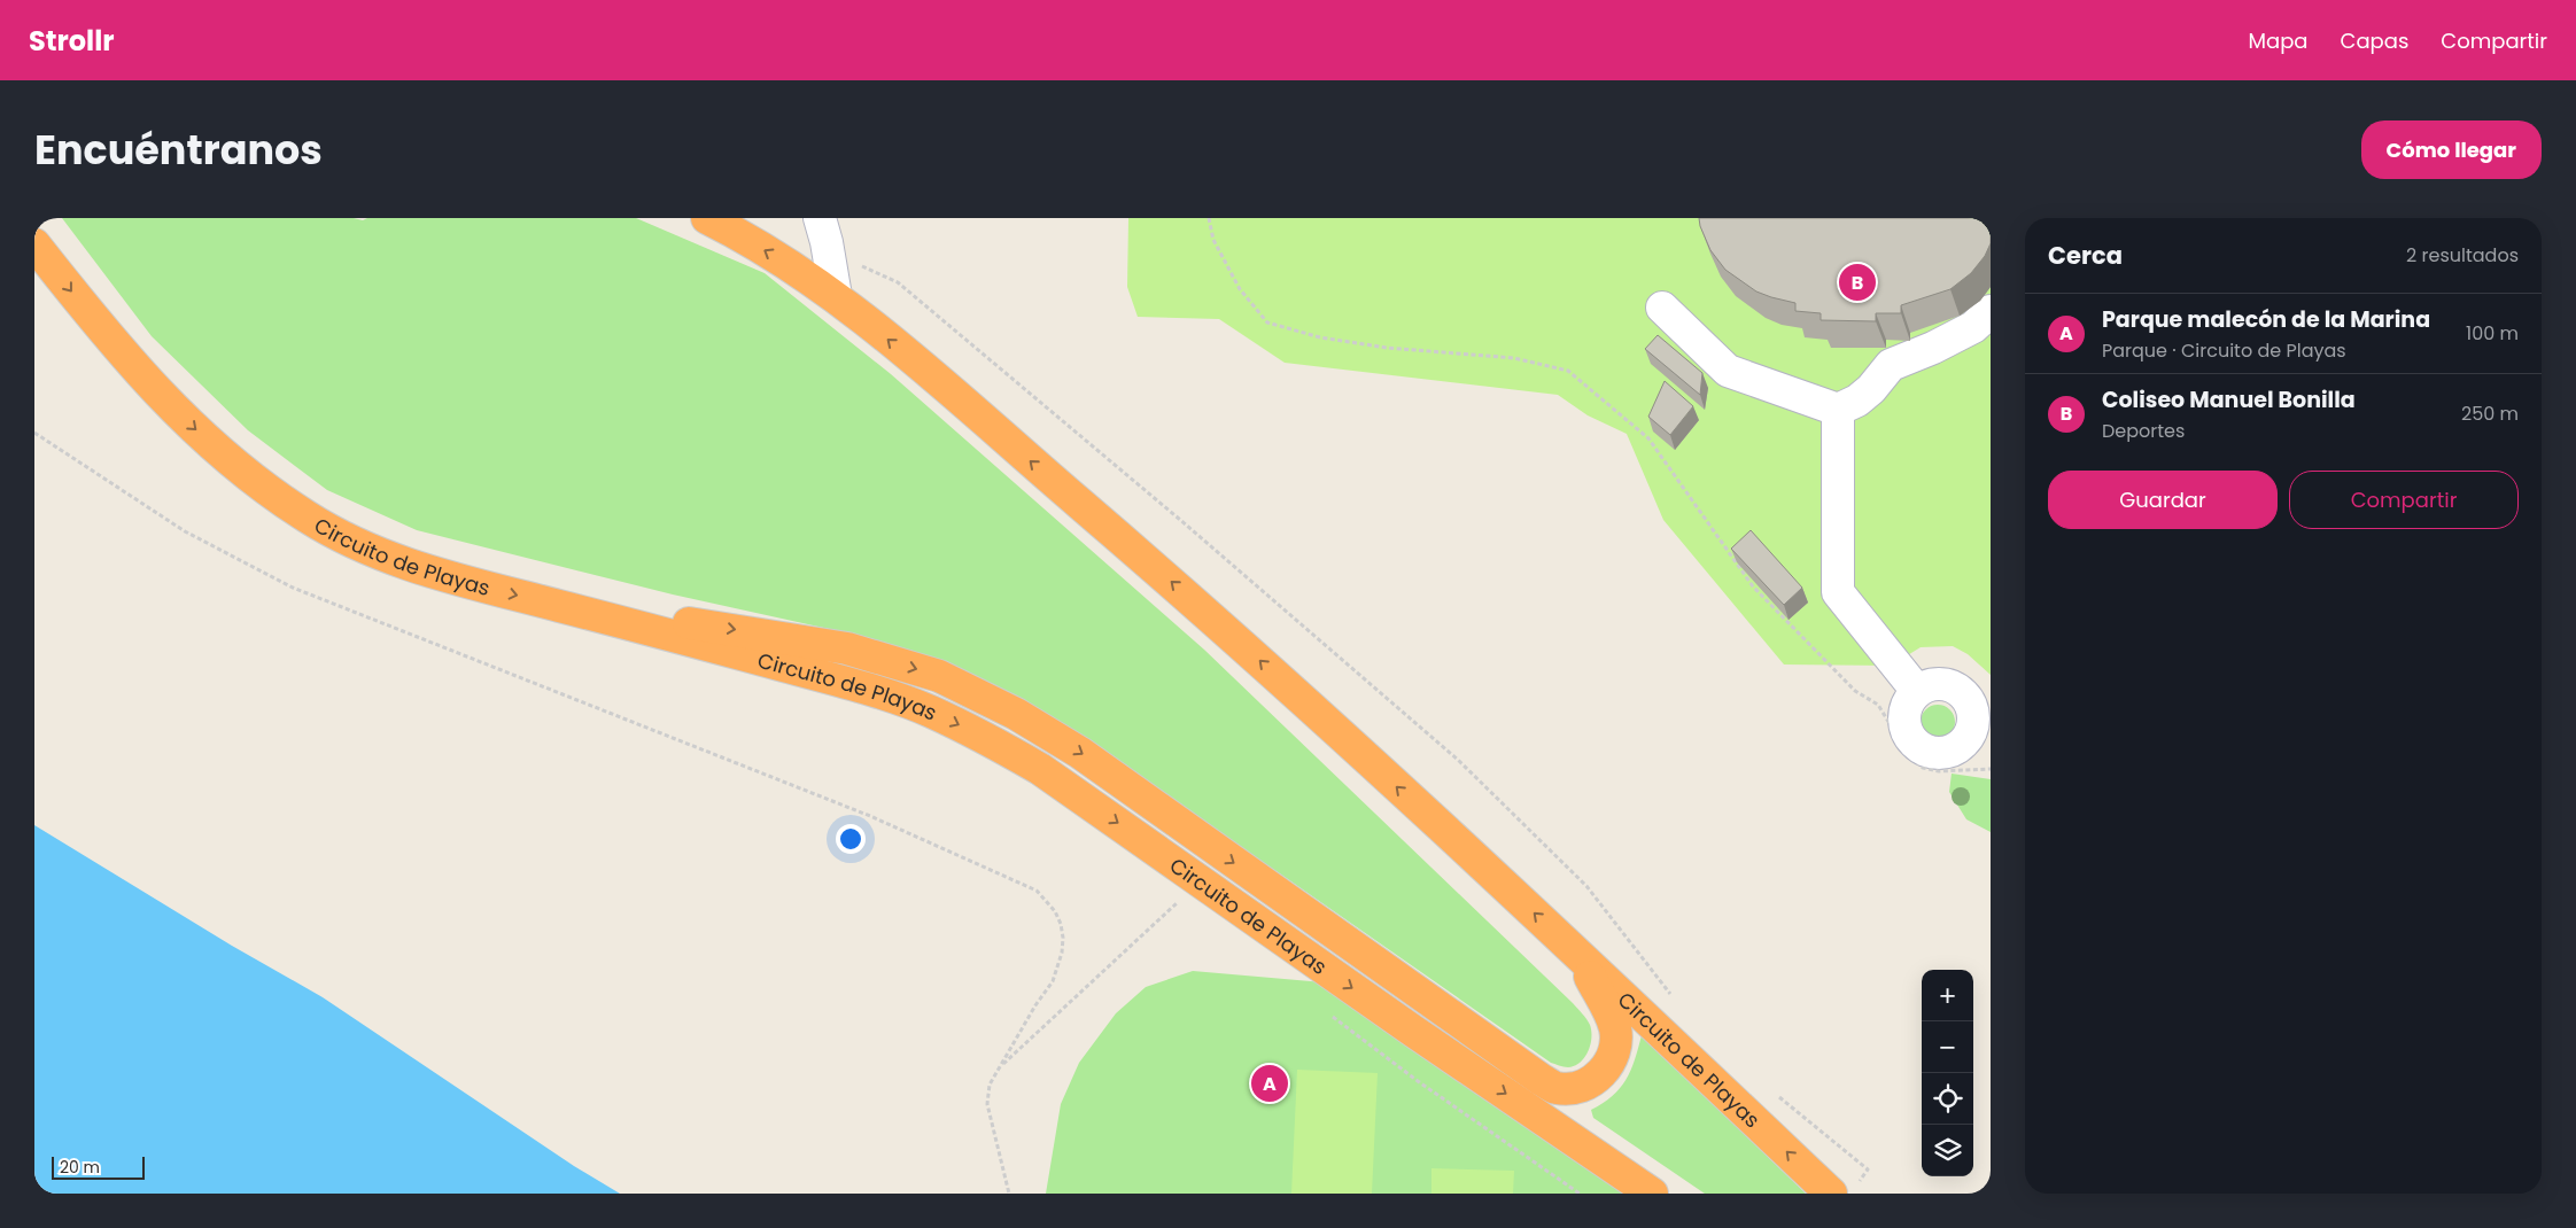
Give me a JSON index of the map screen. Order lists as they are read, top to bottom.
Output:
{
  "streets": {
    "highway": ["Circuito de Playas"]
  },
  "scale_bar": "20 m",
  "page": {
    "header": "Strollr",
    "nav": ["Mapa", "Capas", "Compartir"],
    "title": "Encuéntranos",
    "buttons": [
      "Cómo llegar",
      ["Guardar", "Compartir"]
    ],
    "heading": ["Cerca", "2 resultados"],
    "pins": ["B", "A"],
    "list": [
      {
        "mark": "A",
        "name": "Parque malecón de la Marina",
        "note": "Parque · Circuito de Playas",
        "value": "100 m"
      },
      {
        "mark": "B",
        "name": "Coliseo Manuel Bonilla",
        "note": "Deportes",
        "value": "250 m"
      }
    ],
    "map_buttons": ["+", "−"],
    "scale": "20 m"
  }
}
